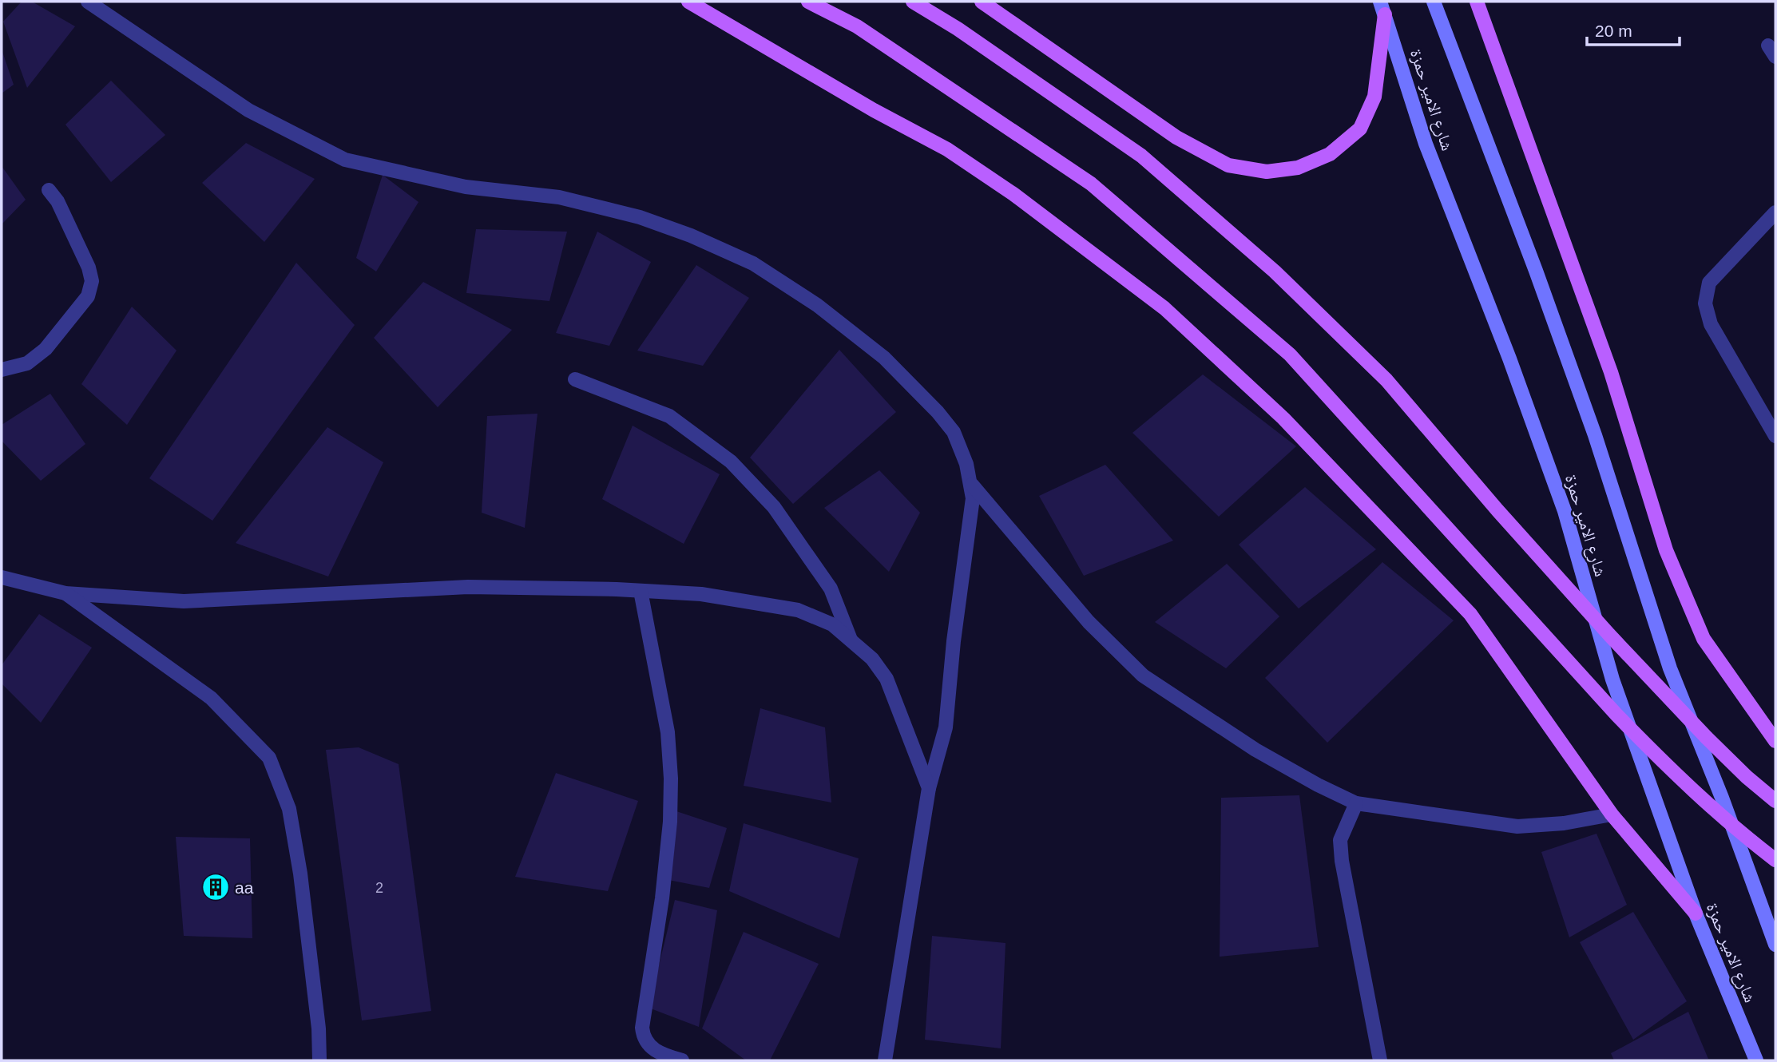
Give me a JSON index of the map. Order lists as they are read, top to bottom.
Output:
{
  "streets": {
    "main road": ["شارع الامير حمزة"]
  },
  "places": {
    "building": ["aa"]
  },
  "house_numbers": ["2"],
  "scale_bar": "20 m"
}
